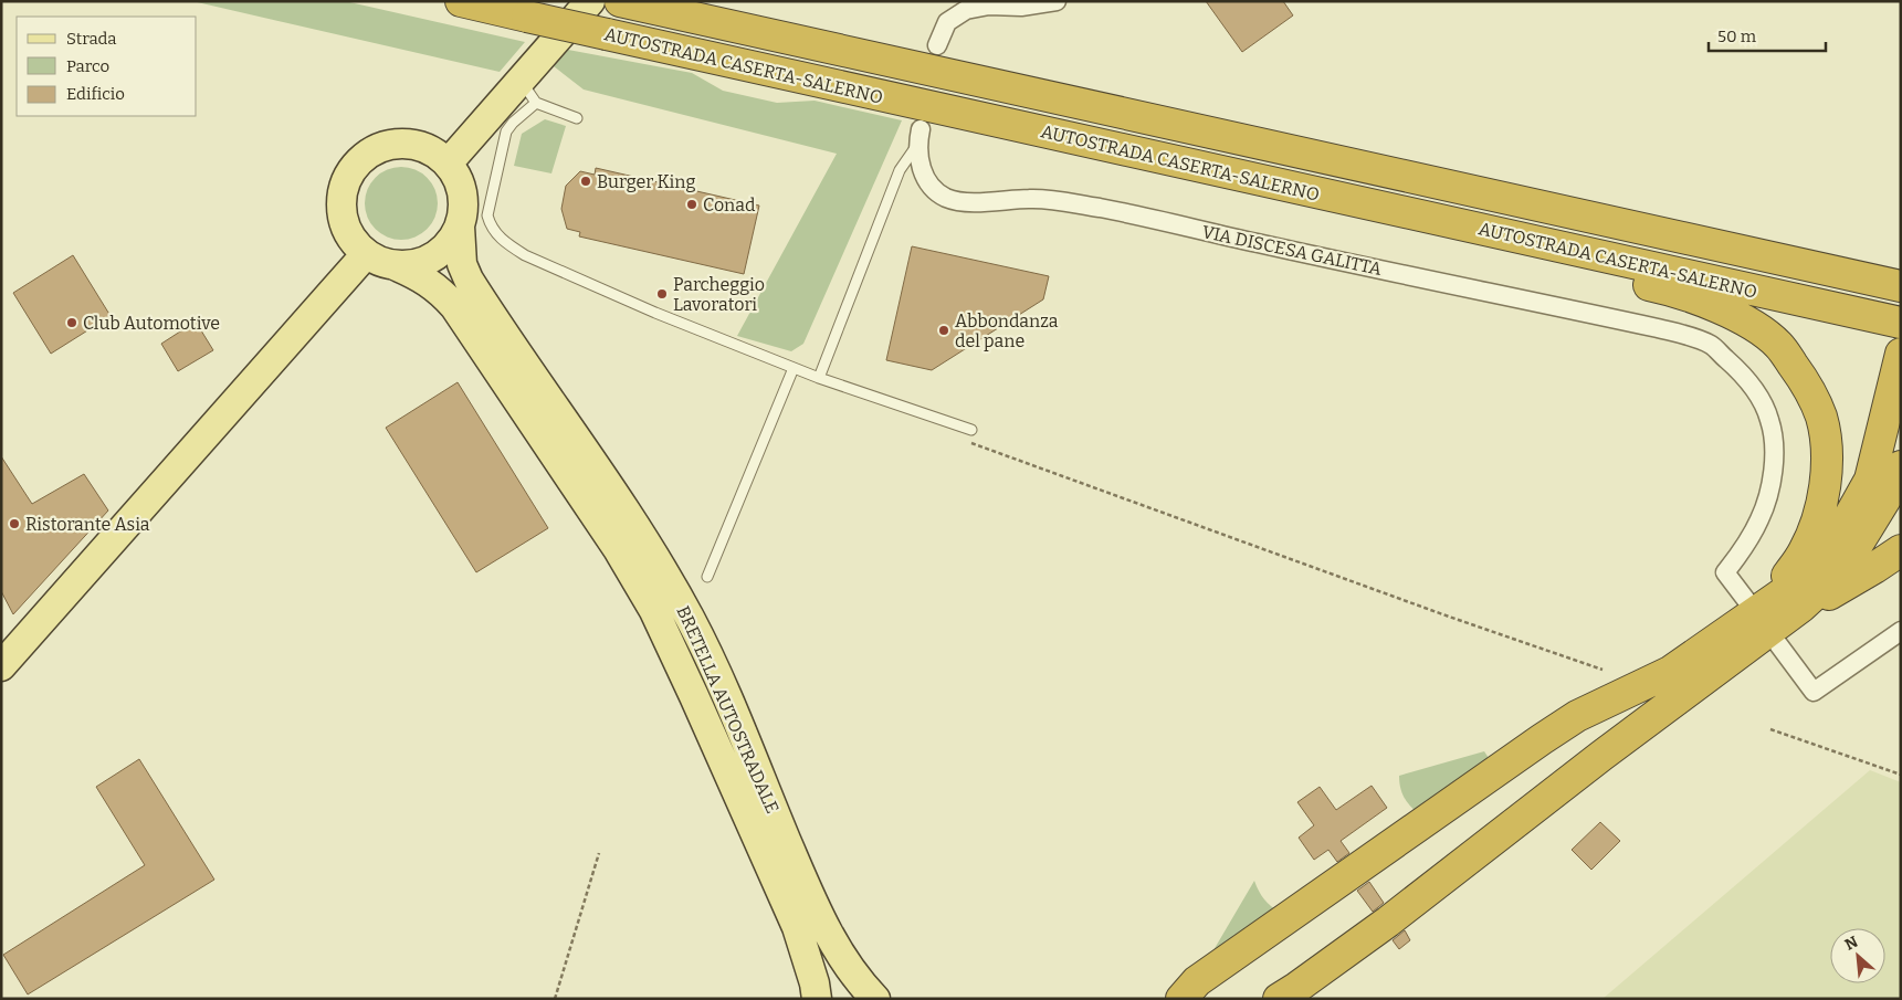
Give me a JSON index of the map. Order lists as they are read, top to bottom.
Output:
{
  "streets": {
    "highway": ["AUTOSTRADA CASERTA-SALERNO"],
    "main road": ["BRETELLA AUTOSTRADALE"],
    "street": ["VIA DISCESA GALITTA"]
  },
  "places": [
    "Burger King",
    "Conad",
    "Parcheggio Lavoratori",
    "Club Automotive",
    "Abbondanza del pane",
    "Ristorante Asia"
  ],
  "legend": ["Strada", "Parco", "Edificio"],
  "scale_bar": "50 m",
  "north": "top left"
}
